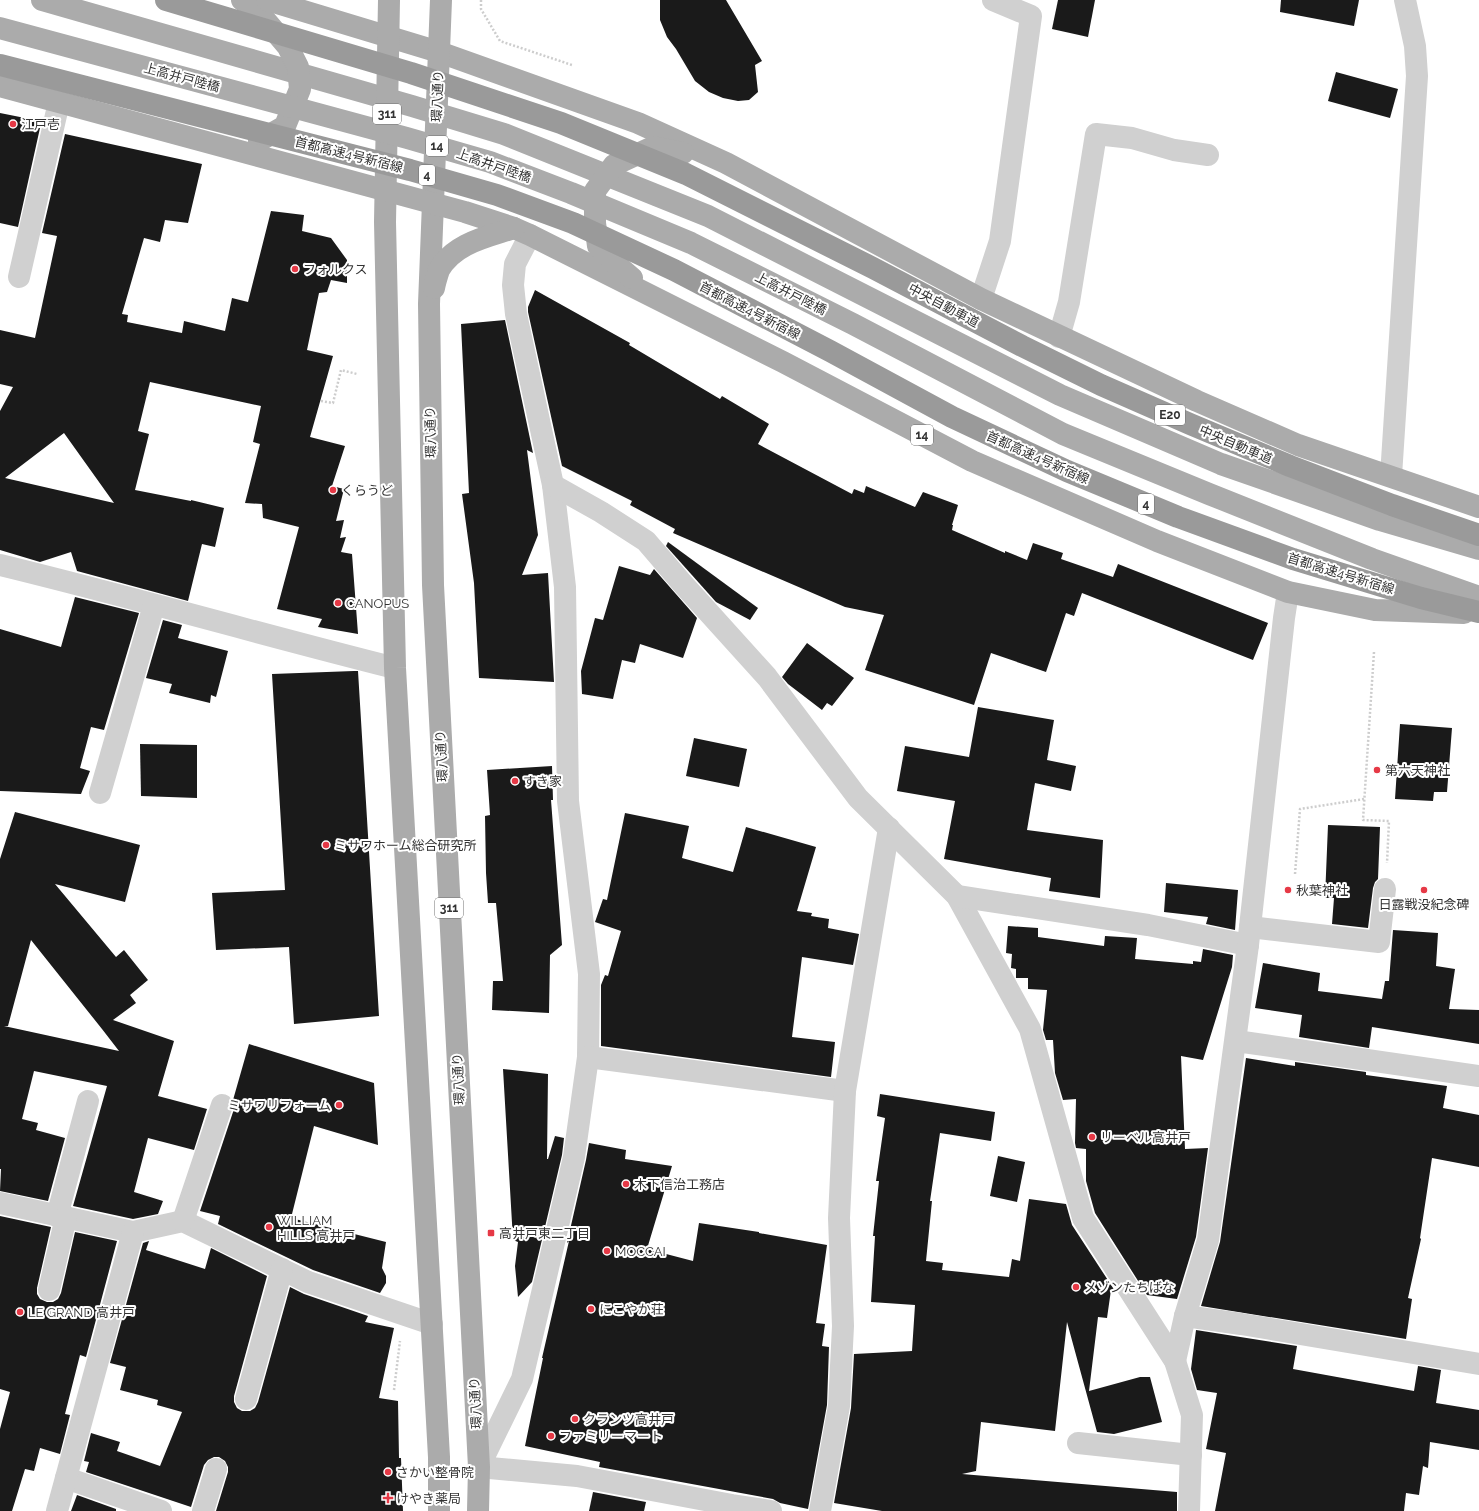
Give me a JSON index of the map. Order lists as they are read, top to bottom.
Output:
{
  "streets": {
    "highway": [
      "首都高速4号新宿線",
      "4",
      "中央自動車道",
      "E20"
    ],
    "main road": [
      "上高井戸陸橋",
      "環八通り",
      "311",
      "14"
    ]
  },
  "crossings": [
    ["環八通り", "14"],
    ["311", "14"],
    ["14", "首都高速4号新宿線"]
  ],
  "places": {
    "other": [
      "江戸壱",
      "フォルクス",
      "くらうど",
      "CANOPUS",
      "第六天神社",
      "すき家",
      "ミサワホーム総合研究所",
      "秋葉神社",
      "日露戦没紀念碑",
      "ミサワリフォーム",
      "リーベル高井戸",
      "木下信治工務店",
      "WILLIAM HILLS 高井戸",
      "MOCCAI",
      "メゾンたちばな",
      "にこやか荘",
      "LE GRAND 高井戸",
      "クランツ高井戸",
      "ファミリーマート",
      "さかい整骨院"
    ],
    "transit": ["高井戸東二丁目"],
    "health": ["けやき薬局"]
  }
}
